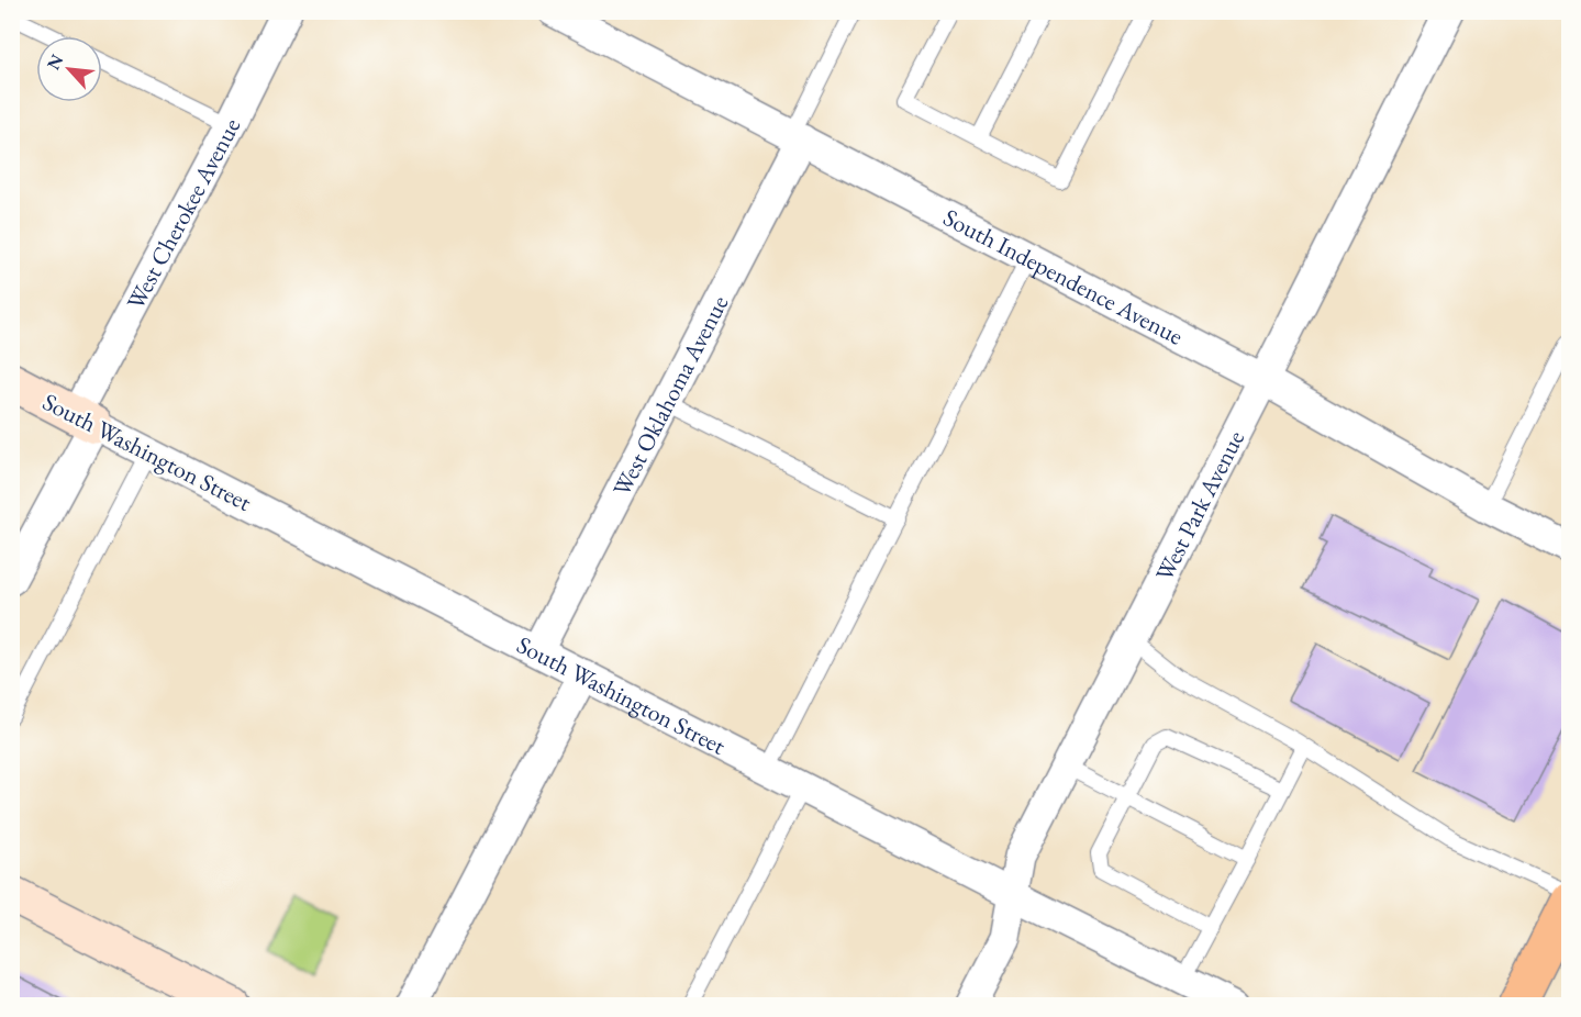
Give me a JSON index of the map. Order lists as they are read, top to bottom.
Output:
{
  "streets": {
    "street": [
      "West Cherokee Avenue",
      "South Independence Avenue",
      "West Oklahoma Avenue",
      "South Washington Street",
      "West Park Avenue"
    ]
  },
  "crossings": [
    ["West Cherokee Avenue", "South Washington Street"],
    ["South Independence Avenue", "West Oklahoma Avenue"],
    ["South Independence Avenue", "West Park Avenue"],
    ["West Oklahoma Avenue", "South Washington Street"],
    ["South Washington Street", "West Park Avenue"]
  ],
  "north": "top left"
}
